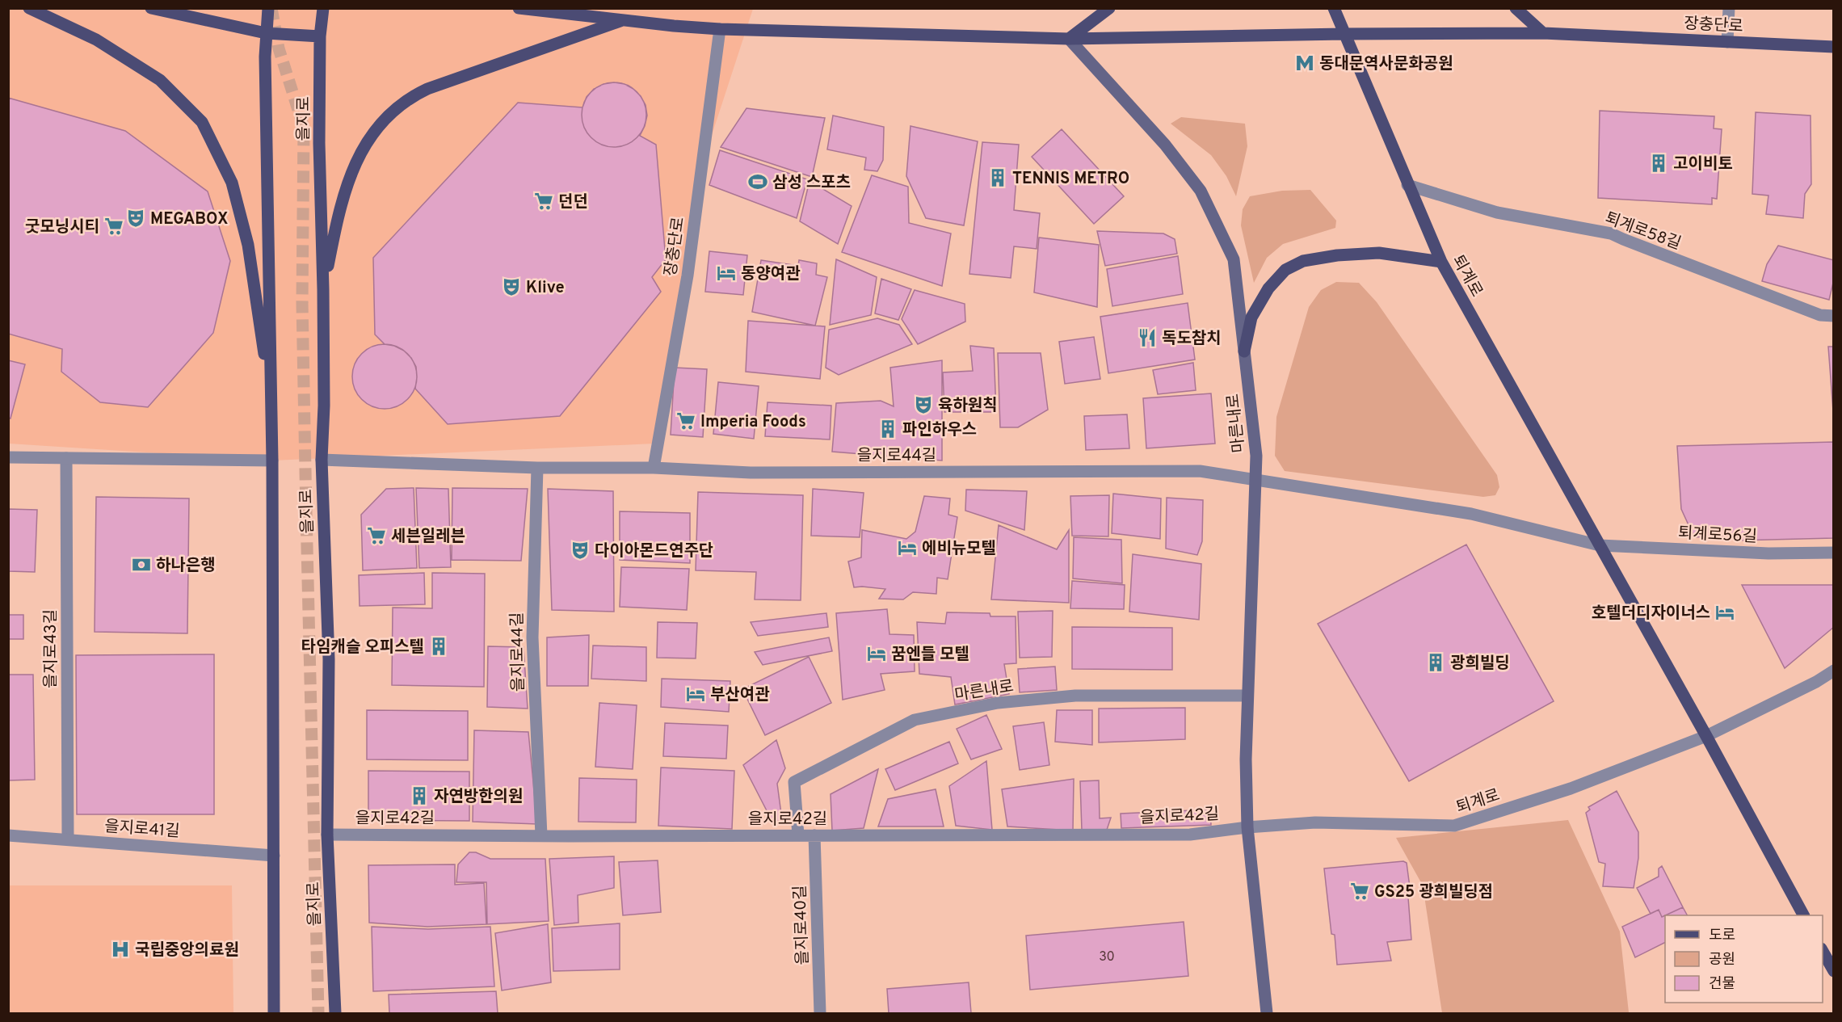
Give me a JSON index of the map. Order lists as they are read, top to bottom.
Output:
{
  "streets": {
    "main road": [
      "장충단로",
      "을지로",
      "퇴계로",
      "마른내로"
    ],
    "street": [
      "퇴계로58길",
      "을지로44길",
      "퇴계로56길",
      "을지로43길",
      "을지로42길",
      "을지로41길",
      "을지로40길"
    ]
  },
  "crossings": [
    ["장충단로", "퇴계로"],
    ["장충단로", "마른내로"],
    ["장충단로", "을지로44길"],
    ["을지로", "을지로44길"],
    ["을지로", "을지로42길"],
    ["퇴계로58길", "퇴계로"],
    ["퇴계로", "마른내로"],
    ["퇴계로", "퇴계로56길"],
    ["퇴계로", "을지로42길"],
    ["마른내로", "을지로44길"],
    ["마른내로", "을지로42길"],
    ["을지로44길", "을지로42길"],
    ["을지로43길", "을지로41길"],
    ["을지로42길", "을지로40길"]
  ],
  "places": {
    "metro station": ["동대문역사문화공원"],
    "building": [
      "고이비토",
      "TENNIS METRO",
      "파인하우스",
      "타임캐슬 오피스텔",
      "광희빌딩",
      "자연방한의원"
    ],
    "sports": ["삼성 스포츠"],
    "supermarket": [
      "던던",
      "굿모닝시티",
      "Imperia Foods",
      "세븐일레븐",
      "GS25 광희빌딩점"
    ],
    "theatre": [
      "MEGABOX",
      "Klive",
      "육하원칙",
      "다이아몬드연주단"
    ],
    "hotel": [
      "동양여관",
      "에비뉴모텔",
      "호텔더디자이너스",
      "꿈엔들 모텔",
      "부산여관"
    ],
    "restaurant": ["독도참치"],
    "bank": ["하나은행"],
    "hospital": ["국립중앙의료원"]
  },
  "house_numbers": ["30"],
  "legend": ["도로", "공원", "건물"]
}
